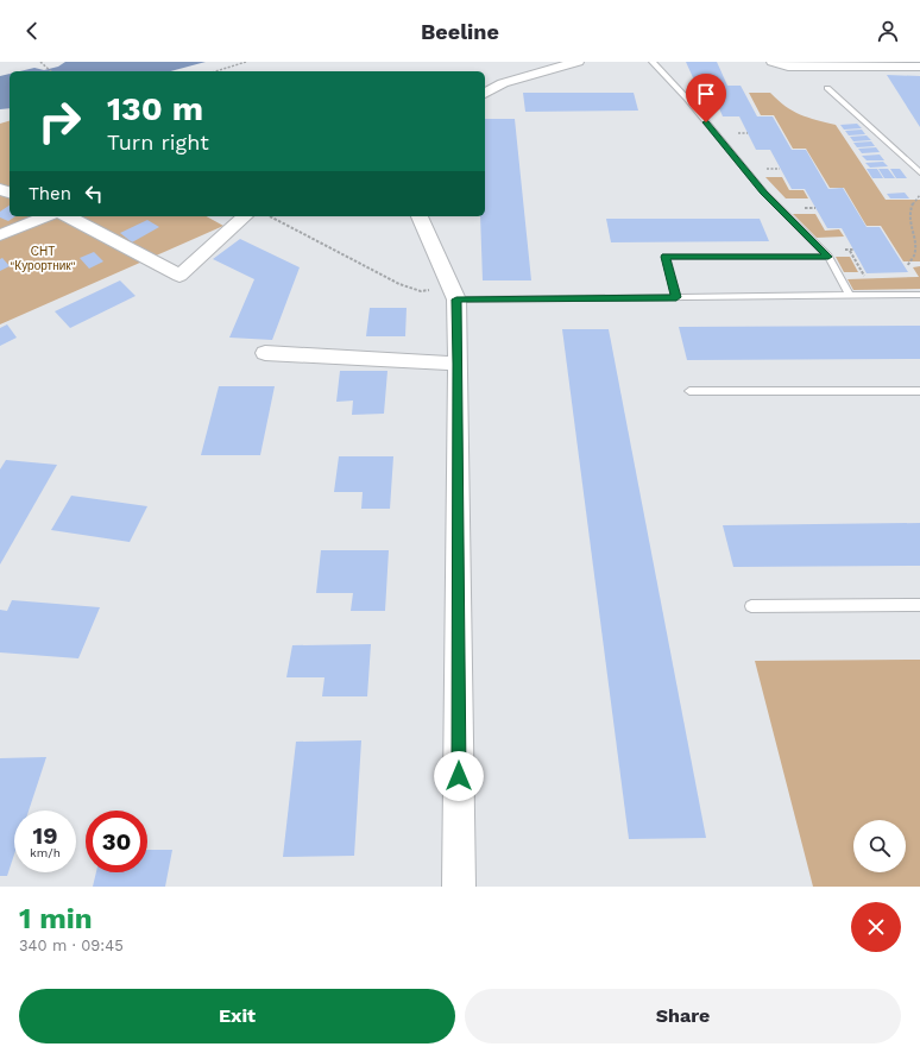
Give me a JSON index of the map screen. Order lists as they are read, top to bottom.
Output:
{
  "parks": ["СНТ \"Курортник\""],
  "page": {
    "header": "Beeline",
    "turn": ["130 m", "Turn right"],
    "then": "Then",
    "speed": "19 km/h",
    "limit": "30",
    "heading": ["1 min", "340 m · 09:45"],
    "buttons": ["Exit", "Share"]
  }
}
